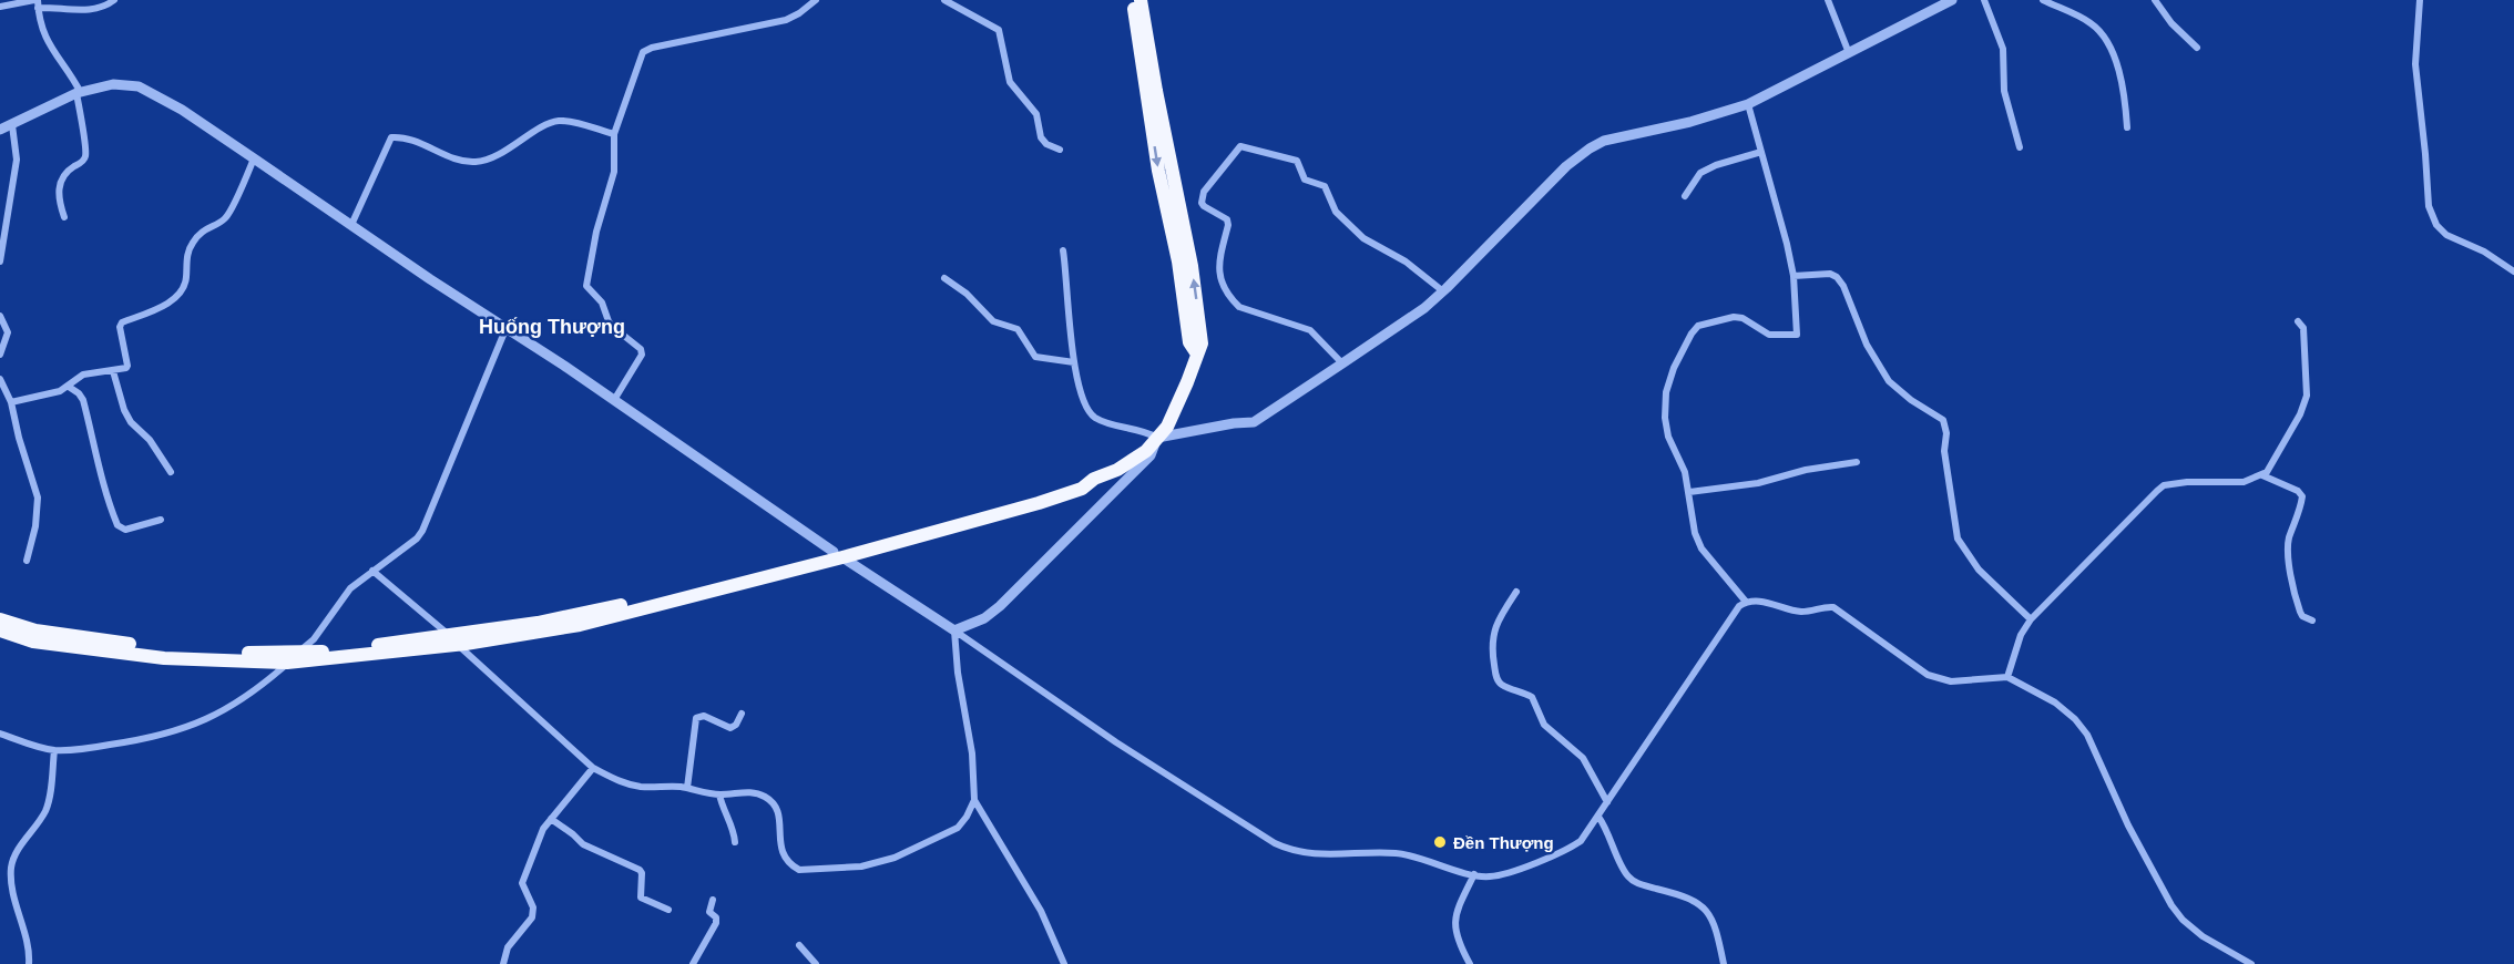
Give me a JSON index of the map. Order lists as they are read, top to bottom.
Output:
{
  "districts": ["Huống Thượng"],
  "places": ["Đền Thượng"]
}
